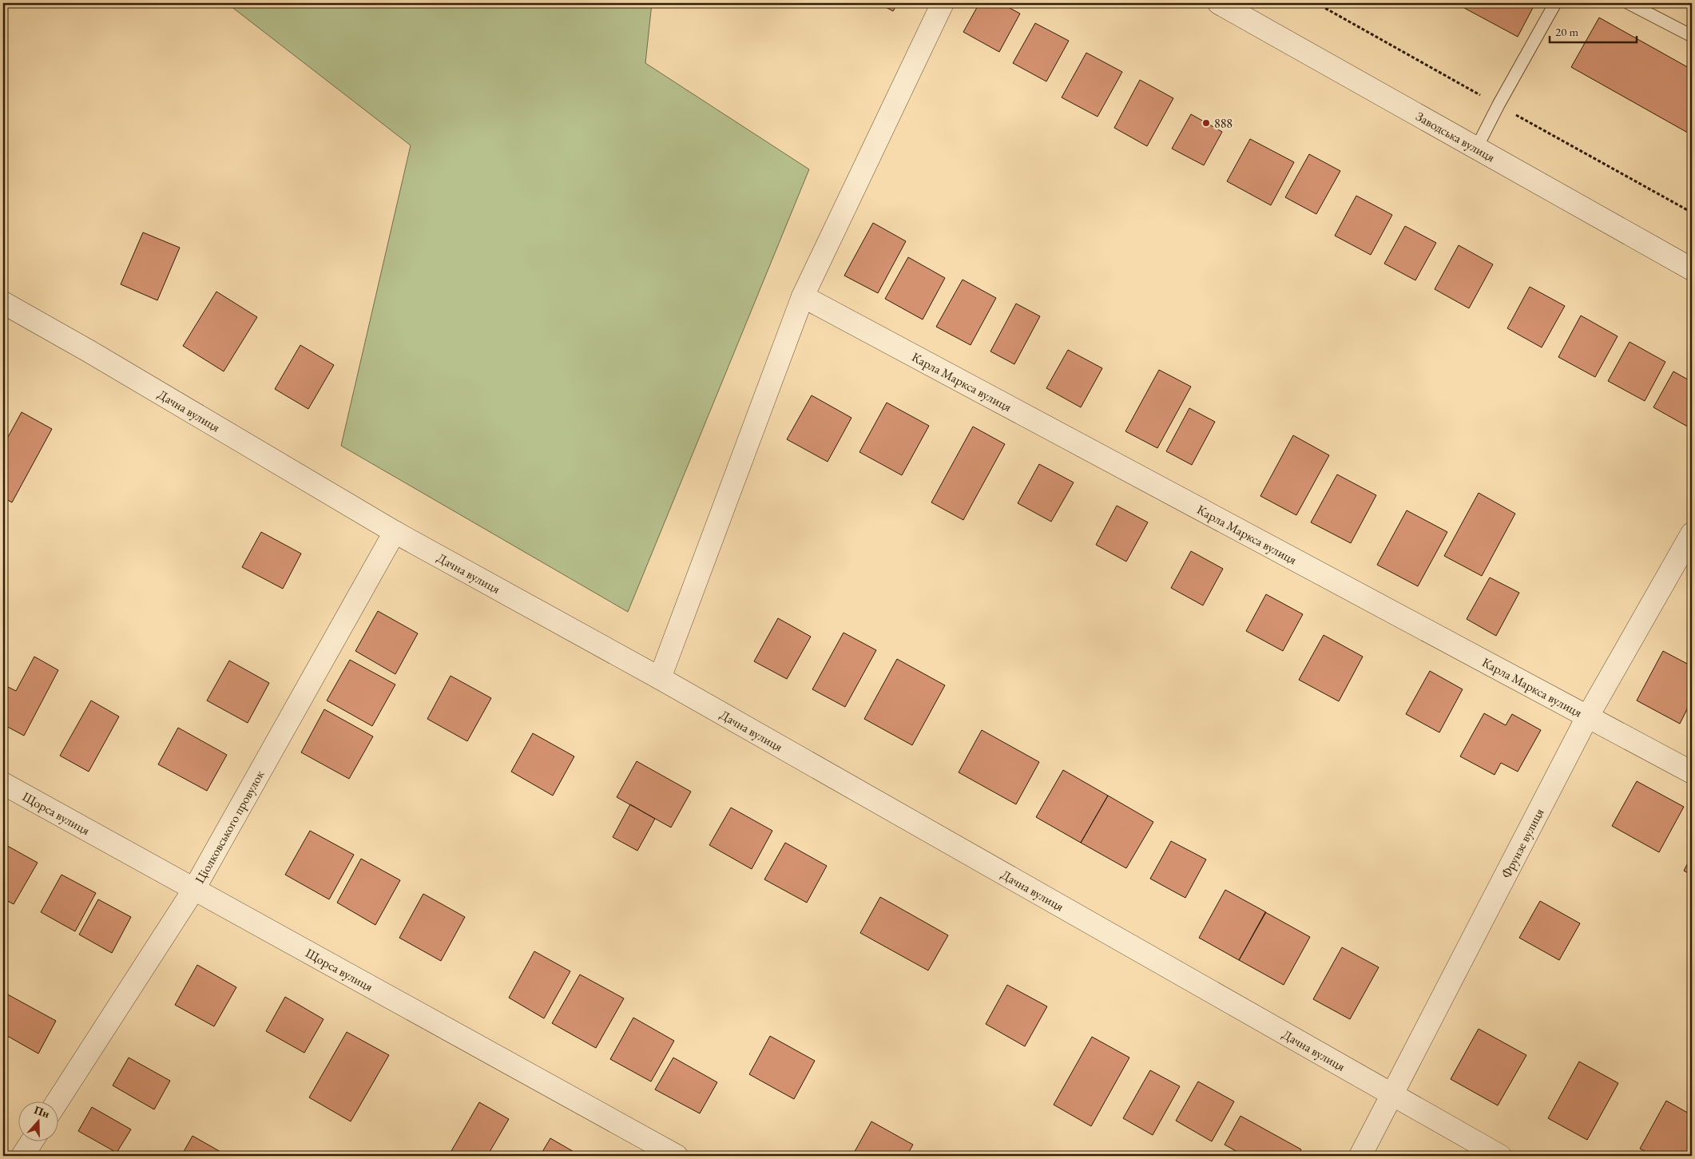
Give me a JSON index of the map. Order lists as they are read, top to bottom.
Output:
{
  "streets": {
    "street": [
      "Заводська вулиця",
      "Карла Маркса вулиця",
      "Дачна вулиця",
      "Щорса вулиця",
      "Ціолковського провулок",
      "Фрунзе вулиця"
    ]
  },
  "crossings": [
    ["Карла Маркса вулиця", "Фрунзе вулиця"],
    ["Дачна вулиця", "Ціолковського провулок"],
    ["Дачна вулиця", "Фрунзе вулиця"],
    ["Щорса вулиця", "Ціолковського провулок"]
  ],
  "places": ["888"],
  "scale_bar": "20 m",
  "north": "top"
}
